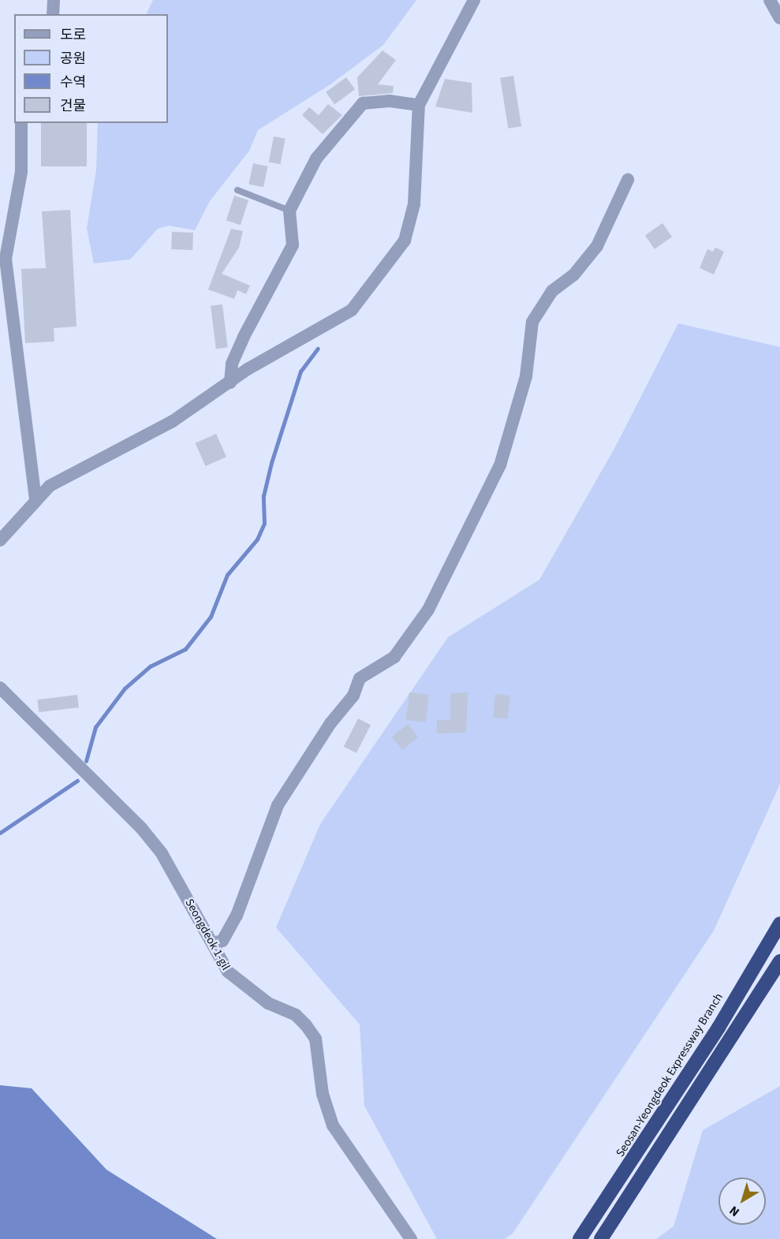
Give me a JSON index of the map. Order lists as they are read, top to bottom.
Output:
{
  "streets": {
    "highway": ["Seosan-Yeongdeok Expressway Branch"],
    "street": ["Seongdeok 1-gil"]
  },
  "legend": [
    "도로",
    "공원",
    "수역",
    "건물"
  ],
  "north": "bottom left"
}
